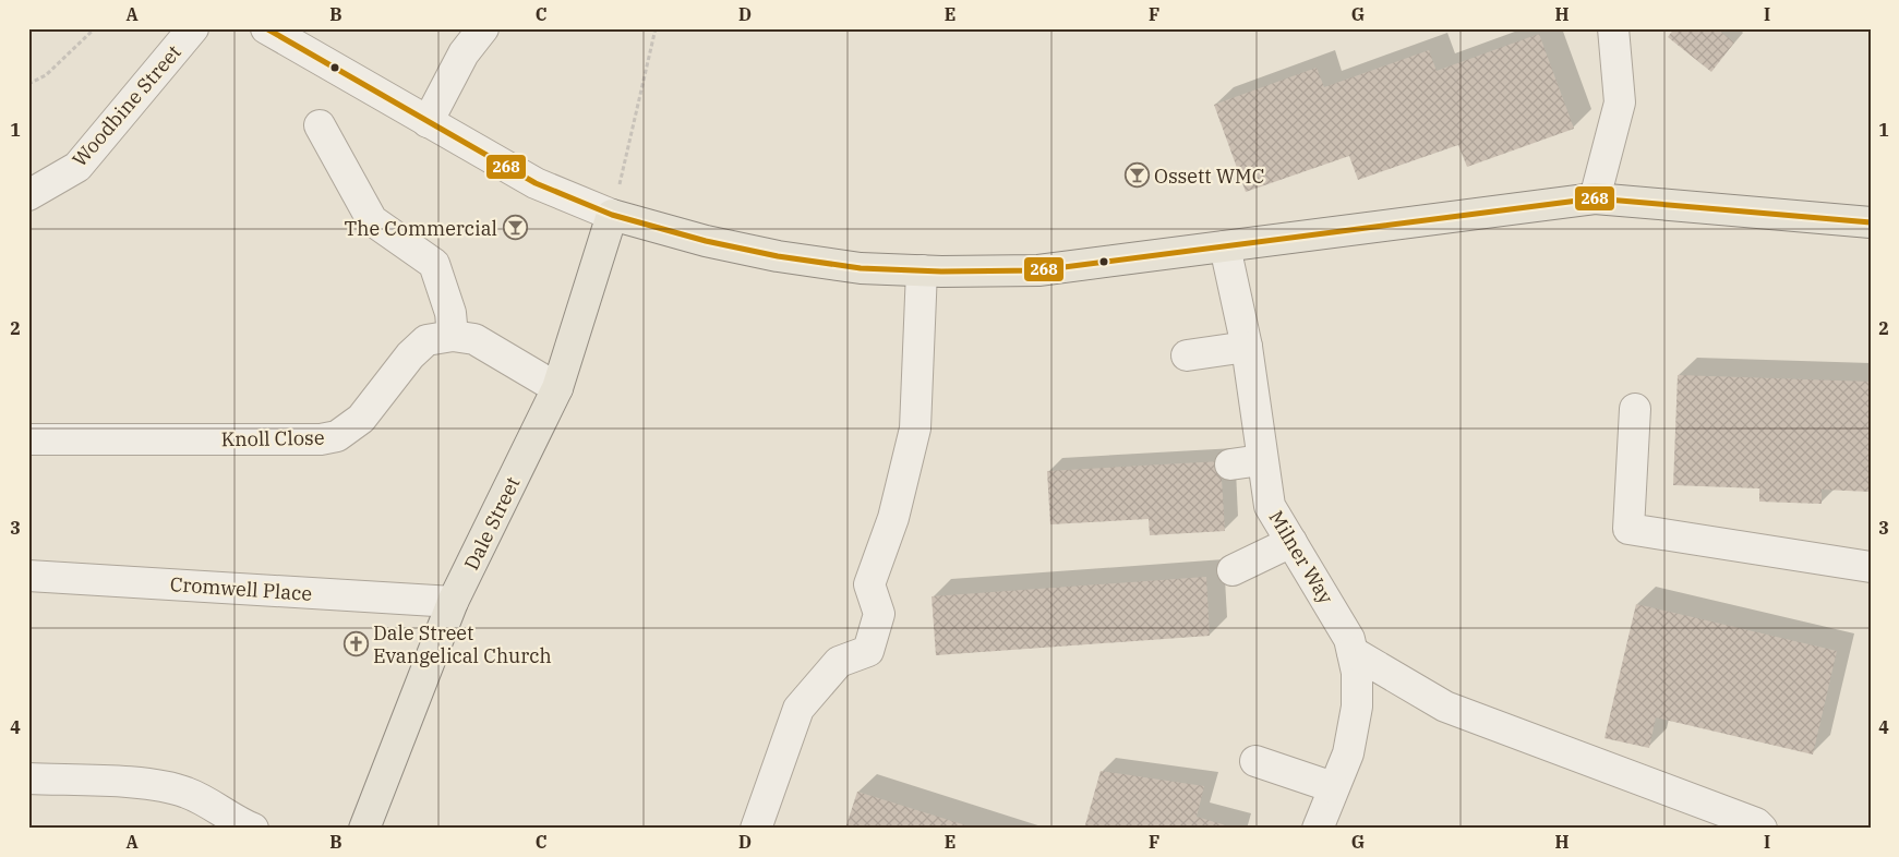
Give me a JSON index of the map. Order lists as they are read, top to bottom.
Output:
{
  "streets": {
    "main road": ["Dale Street"],
    "street": [
      "Woodbine Street",
      "Knoll Close",
      "Milner Way",
      "Cromwell Place"
    ]
  },
  "crossings": [
    ["Knoll Close", "Dale Street"],
    ["Dale Street", "Cromwell Place"]
  ],
  "places": {
    "bar": ["Ossett WMC", "The Commercial"],
    "church": ["Dale Street Evangelical Church"]
  },
  "lines": ["transit line 268"],
  "grid": {
    "columns": [
      "A",
      "B",
      "C",
      "D",
      "E",
      "F",
      "G",
      "H",
      "I"
    ],
    "rows": [
      "1",
      "2",
      "3",
      "4"
    ]
  }
}
